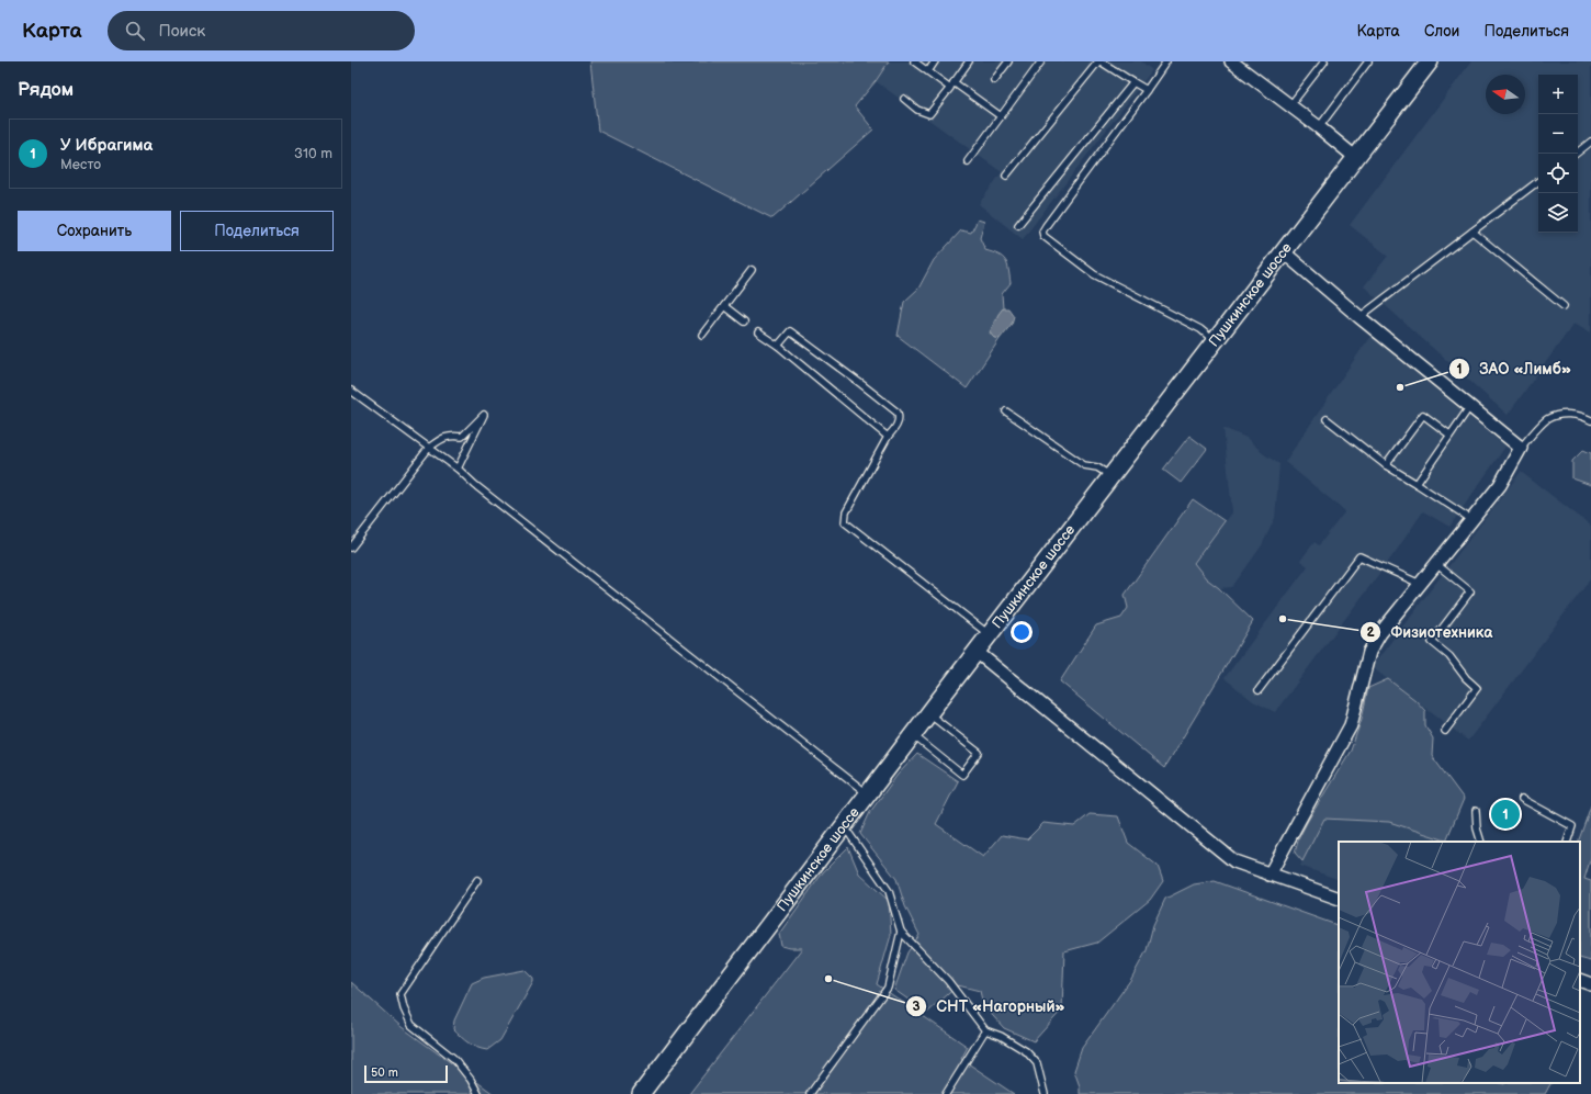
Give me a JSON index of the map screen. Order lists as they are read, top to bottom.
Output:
{
  "streets": {
    "main road": ["Пушкинское шоссе"]
  },
  "places": ["ЗАО «Лимб»", "Физиотехника", "СНТ «Нагорный»"],
  "scale_bar": "50 m",
  "north": "left",
  "page": {
    "header": "Карта",
    "search": "Поиск",
    "nav": ["Карта", "Слои", "Поделиться"],
    "heading": "Рядом",
    "map_buttons": ["+", "−"],
    "list": [
      {
        "mark": "1",
        "name": "У Ибрагима",
        "note": "Место",
        "value": "310 m"
      }
    ],
    "buttons": ["Сохранить", "Поделиться"],
    "pins": "1",
    "scale": "50 m"
  }
}
